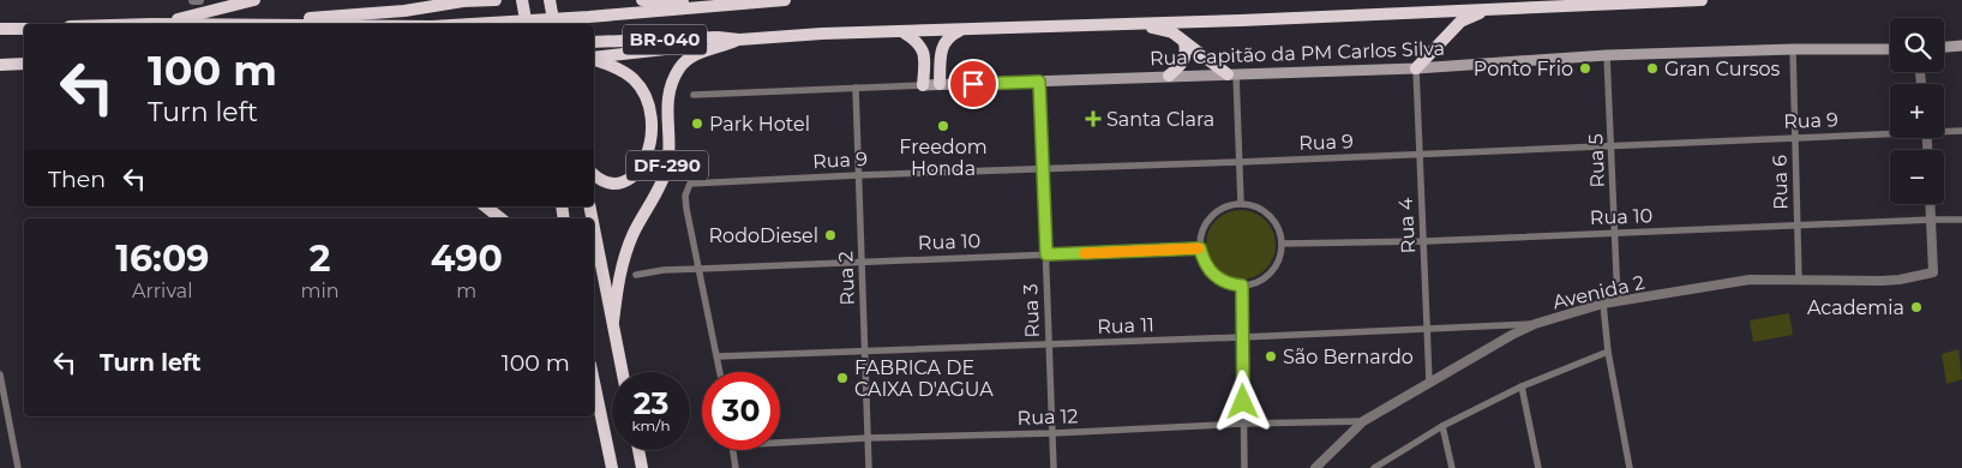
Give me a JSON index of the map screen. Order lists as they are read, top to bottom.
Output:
{
  "streets": {
    "highway": ["BR-040", "DF-290"],
    "main road": ["Rua Capitão da PM Carlos Silva"],
    "street": [
      "Rua 9",
      "Rua 5",
      "Rua 6",
      "Rua 10",
      "Rua 4",
      "Rua 2",
      "Avenida 2",
      "Rua 3",
      "Rua 11",
      "Rua 12"
    ]
  },
  "crossings": [
    ["BR-040", "DF-290"],
    ["Rua Capitão da PM Carlos Silva", "Rua 5"],
    ["Rua Capitão da PM Carlos Silva", "Rua 6"],
    ["Rua Capitão da PM Carlos Silva", "Rua 4"],
    ["Rua Capitão da PM Carlos Silva", "Rua 2"],
    ["Rua Capitão da PM Carlos Silva", "Rua 3"],
    ["Rua 9", "Rua 5"],
    ["Rua 9", "Rua 6"],
    ["Rua 9", "Rua 10"],
    ["Rua 9", "Rua 4"],
    ["Rua 9", "Rua 2"],
    ["Rua 9", "Rua 3"],
    ["Rua 5", "Rua 10"],
    ["Rua 5", "Avenida 2"],
    ["Rua 6", "Rua 10"],
    ["Rua 6", "Avenida 2"],
    ["Rua 10", "Rua 4"],
    ["Rua 10", "Rua 2"],
    ["Rua 10", "Avenida 2"],
    ["Rua 10", "Rua 3"],
    ["Rua 4", "Avenida 2"],
    ["Rua 4", "Rua 11"],
    ["Rua 2", "Rua 11"],
    ["Rua 2", "Rua 12"],
    ["Avenida 2", "Rua 11"],
    ["Avenida 2", "Rua 12"],
    ["Rua 3", "Rua 11"],
    ["Rua 3", "Rua 12"]
  ],
  "places": {
    "other": [
      "Ponto Frio",
      "Gran Cursos",
      "Park Hotel",
      "Freedom Honda",
      "RodoDiesel",
      "Academia",
      "São Bernardo",
      "FABRICA DE CAIXA D'AGUA"
    ],
    "health": ["Santa Clara"]
  },
  "page": {
    "map_buttons": ["+", "−"],
    "turn": ["100 m", "Turn left"],
    "then": "Then",
    "eta": [
      "16:09",
      "Arrival",
      "2",
      "min",
      "490",
      "m"
    ],
    "list": [
      {
        "name": "Turn left",
        "value": "100 m"
      }
    ],
    "speed": "23 km/h",
    "limit": "30"
  }
}
